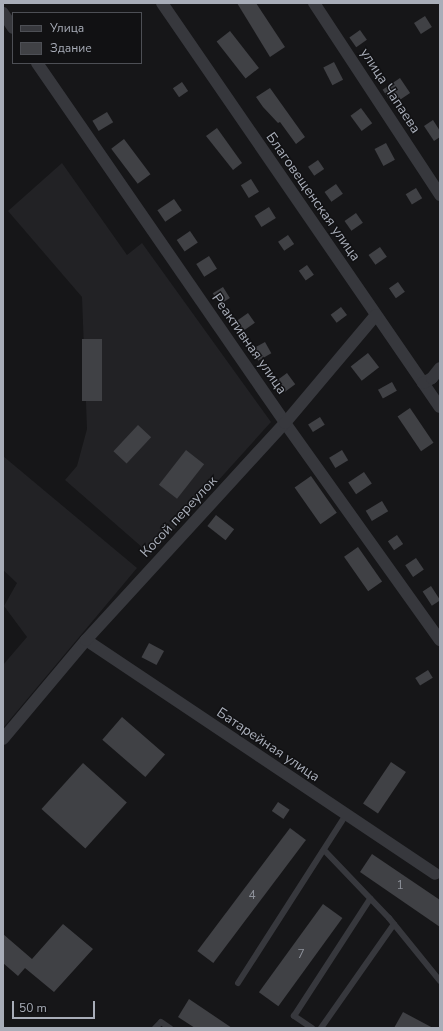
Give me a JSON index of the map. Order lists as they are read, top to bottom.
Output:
{
  "streets": {
    "street": [
      "улица Чапаева",
      "Благовещенская улица",
      "Реактивная улица",
      "Косой переулок",
      "Батарейная улица"
    ]
  },
  "crossings": [
    ["Благовещенская улица", "Косой переулок"],
    ["Реактивная улица", "Косой переулок"],
    ["Косой переулок", "Батарейная улица"]
  ],
  "house_numbers": ["1", "4", "7"],
  "legend": ["Улица", "Здание"],
  "scale_bar": "50 m"
}
